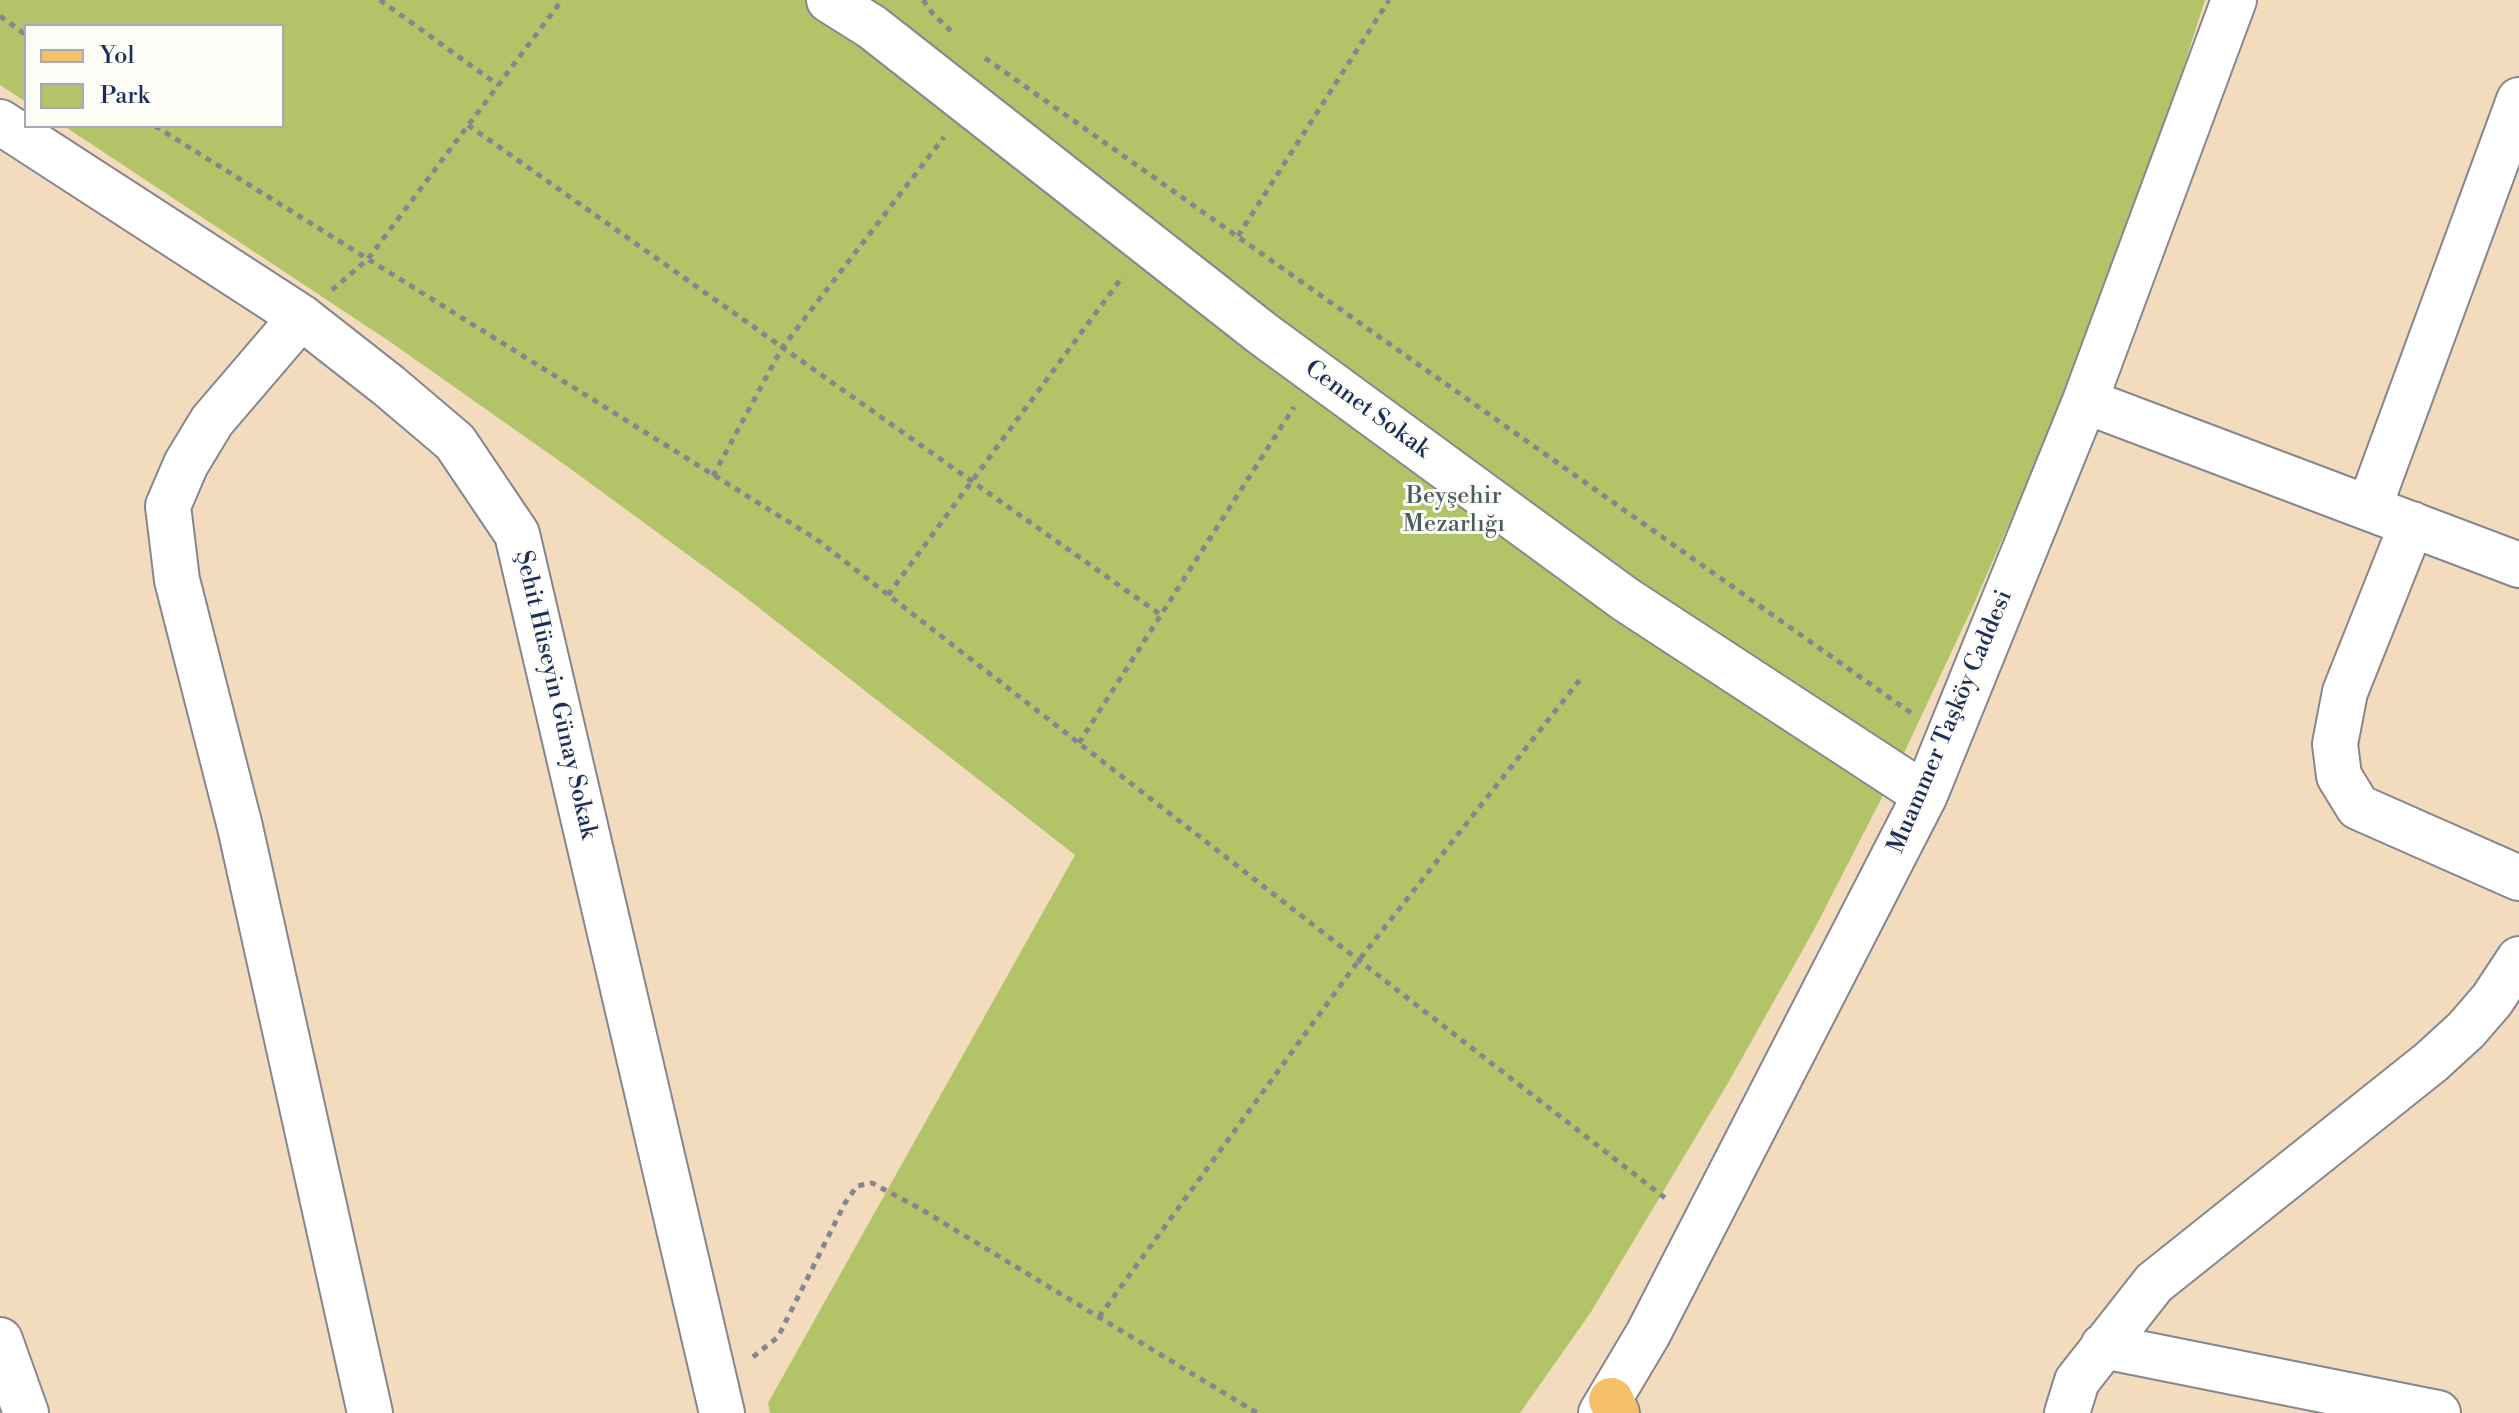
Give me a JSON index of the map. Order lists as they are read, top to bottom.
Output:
{
  "streets": {
    "street": ["Cennet Sokak", "Şehit Hüseyin Günay Sokak", "Muammer Taşköy Caddesi"]
  },
  "crossings": [
    ["Cennet Sokak", "Muammer Taşköy Caddesi"]
  ],
  "parks": ["Beyşehir Mezarlığı"],
  "legend": ["Yol", "Park"]
}
